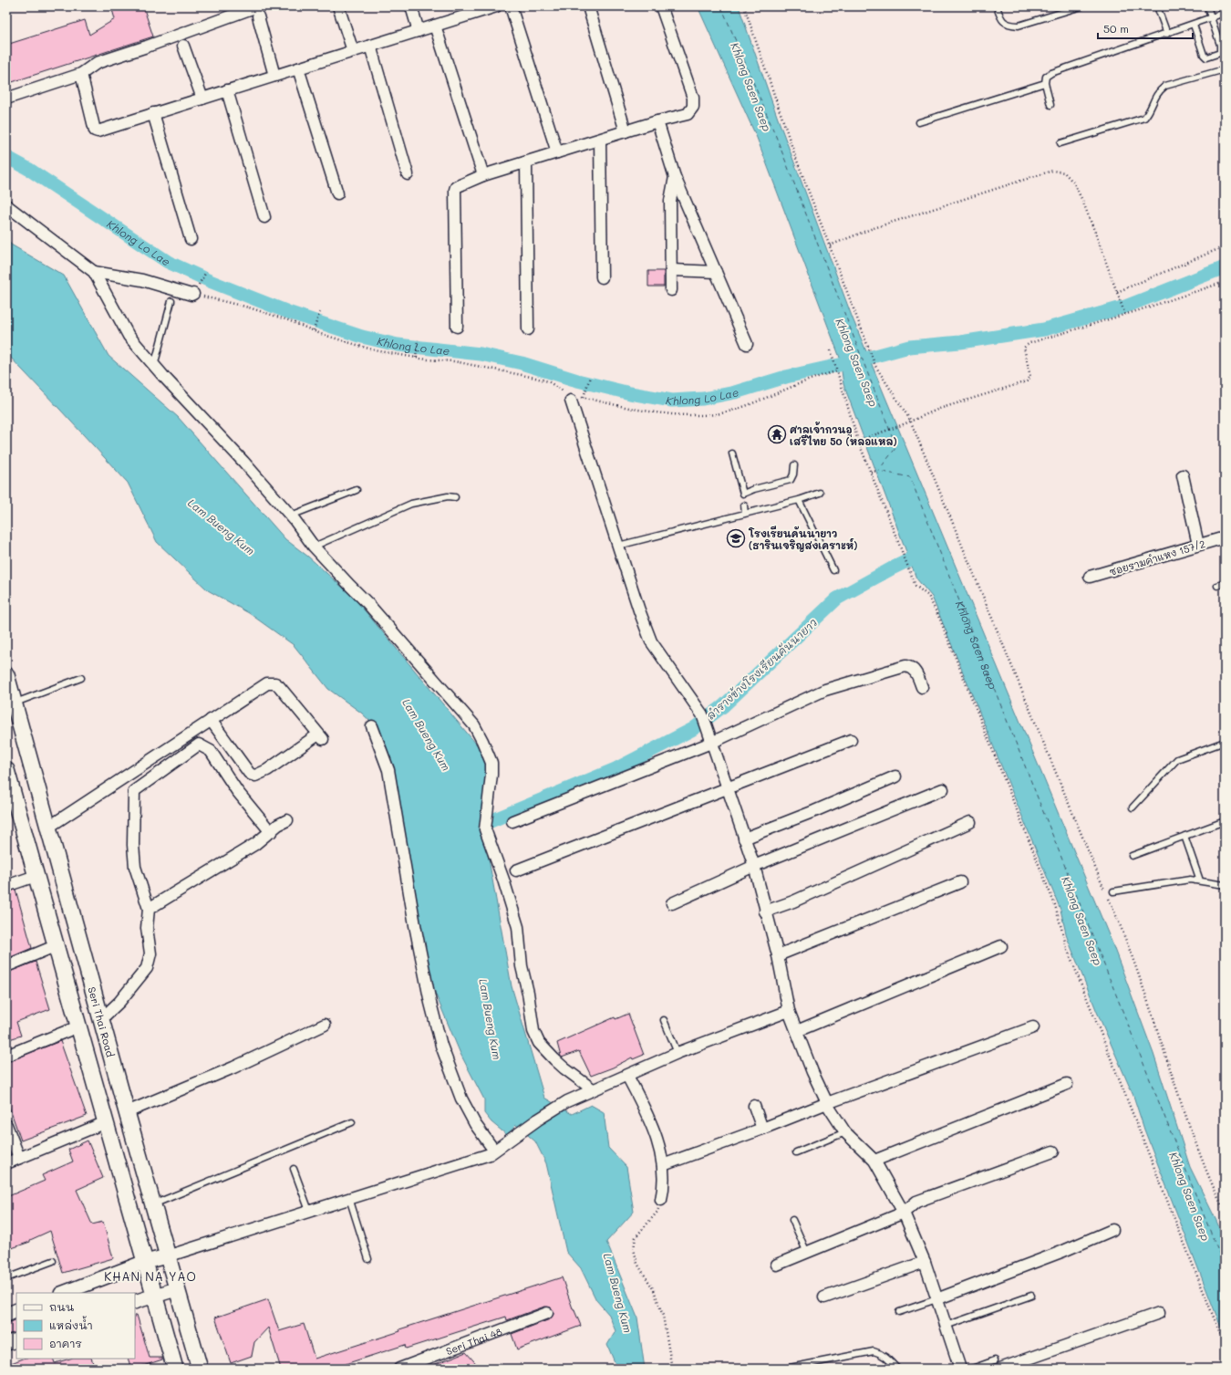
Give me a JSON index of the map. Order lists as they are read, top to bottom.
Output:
{
  "streets": {
    "main road": ["Seri Thai Road"],
    "street": ["ซอยรามคำแหง 157/2", "Seri Thai 48"]
  },
  "districts": ["KHAN NA YAO"],
  "water": [
    "Khlong Saen Saep",
    "Khlong Lo Lae",
    "Lam Bueng Kum",
    "ลำรางข้างโรงเรียนคันนายาว"
  ],
  "places": {
    "temple": ["ศาลเจ้ากวนอู เสรีไทย 50 (หลอแหล)"],
    "school or university": ["โรงเรียนคันนายาว (ธารินเจริญสงเคราะห์)"]
  },
  "legend": ["ถนน", "แหล่งน้ำ", "อาคาร"],
  "scale_bar": "50 m"
}
